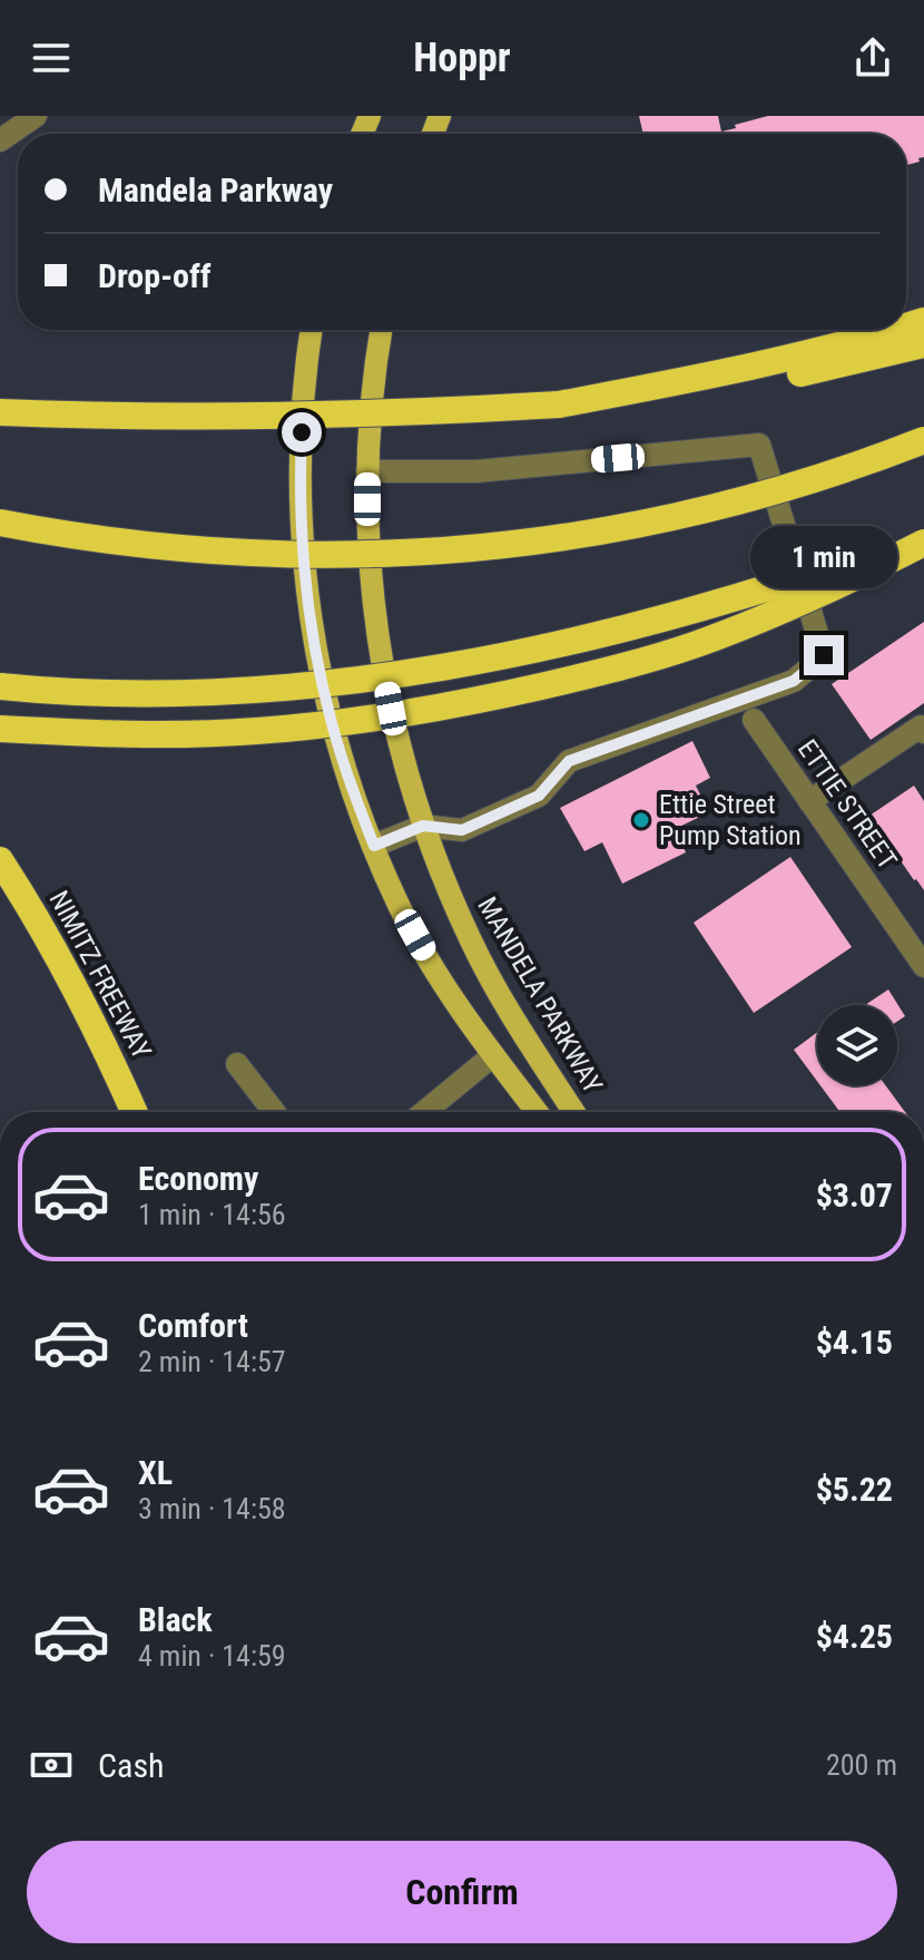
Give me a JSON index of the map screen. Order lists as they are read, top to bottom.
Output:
{
  "streets": {
    "highway": ["NIMITZ FREEWAY"],
    "main road": ["MANDELA PARKWAY"],
    "street": ["ETTIE STREET"]
  },
  "places": ["Ettie Street Pump Station"],
  "page": {
    "header": "Hoppr",
    "banner": ["Mandela Parkway", "Drop-off"],
    "bubble": "1 min",
    "list": [
      {
        "name": "Economy",
        "note": "1 min · 14:56",
        "value": "$3.07"
      },
      {
        "name": "Comfort",
        "note": "2 min · 14:57",
        "value": "$4.15"
      },
      {
        "name": "XL",
        "note": "3 min · 14:58",
        "value": "$5.22"
      },
      {
        "name": "Black",
        "note": "4 min · 14:59",
        "value": "$4.25"
      }
    ],
    "pay": ["Cash", "200 m"],
    "buttons": "Confirm"
  }
}
